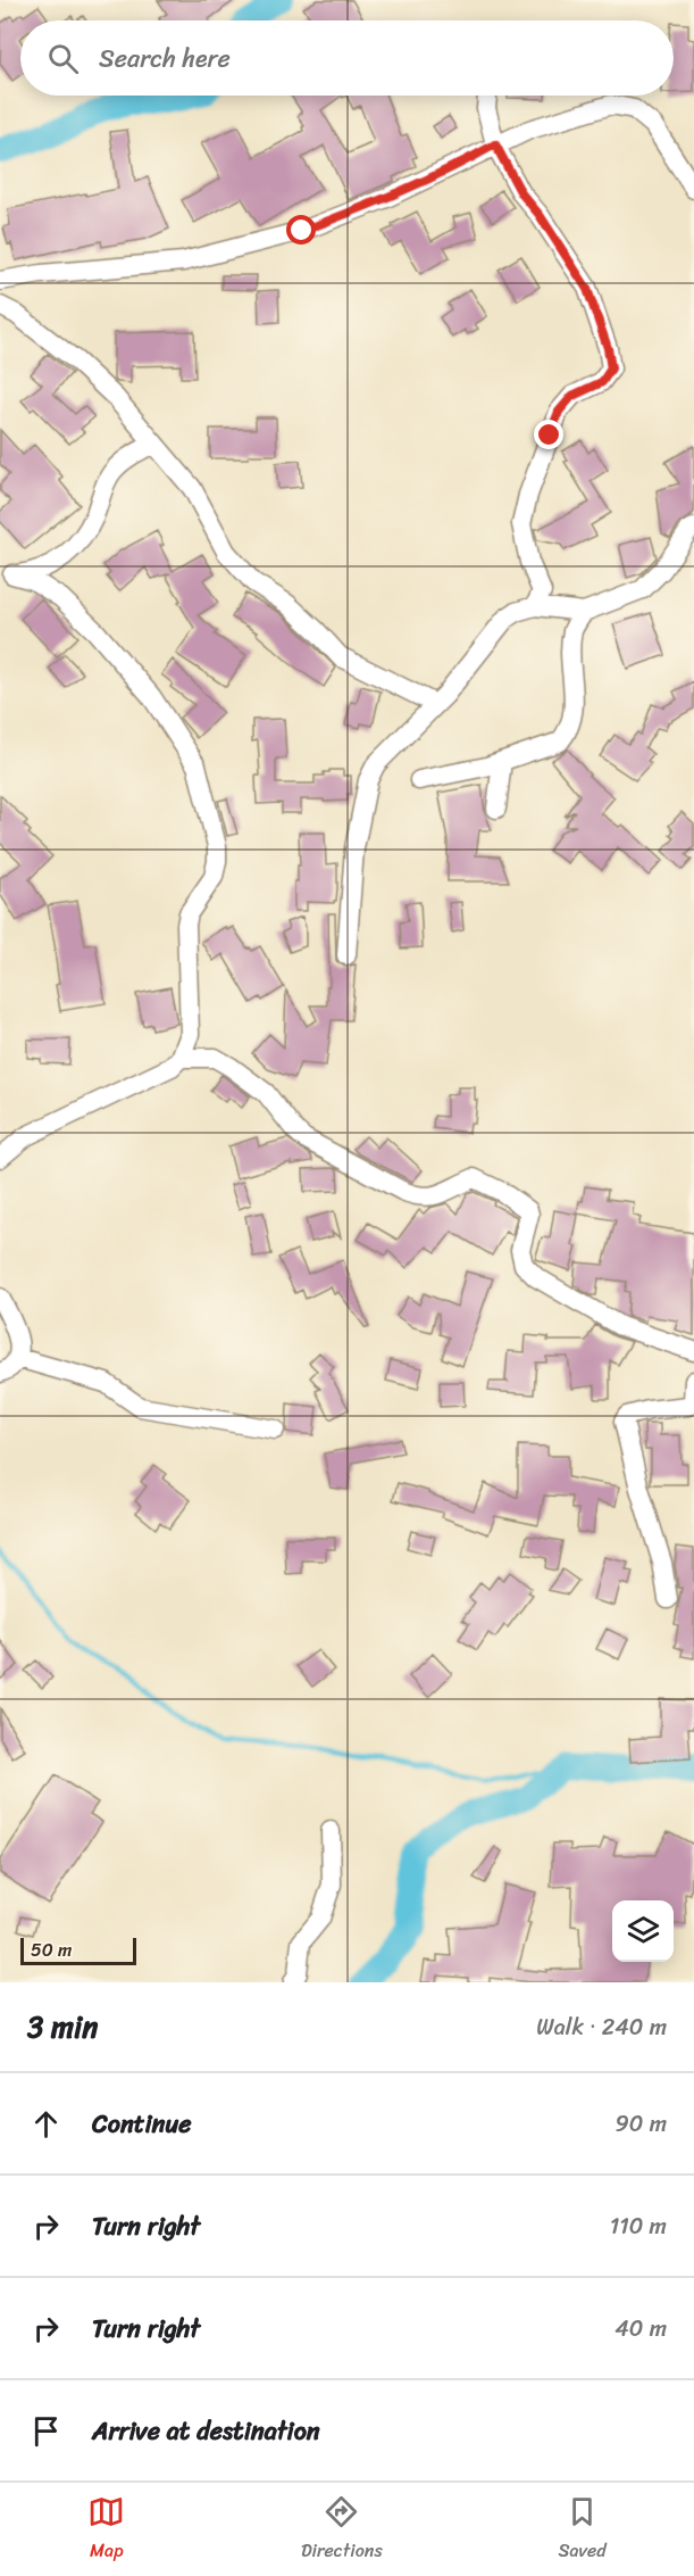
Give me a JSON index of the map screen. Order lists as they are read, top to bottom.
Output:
{
  "scale_bar": "50 m",
  "page": {
    "search": "Search here",
    "scale": "50 m",
    "heading": ["3 min", "Walk · 240 m"],
    "list": [
      ["Continue", "90 m"],
      ["Turn right", "110 m"],
      ["Turn right", "40 m"],
      "Arrive at destination"
    ],
    "nav": ["Map", "Directions", "Saved"]
  }
}
